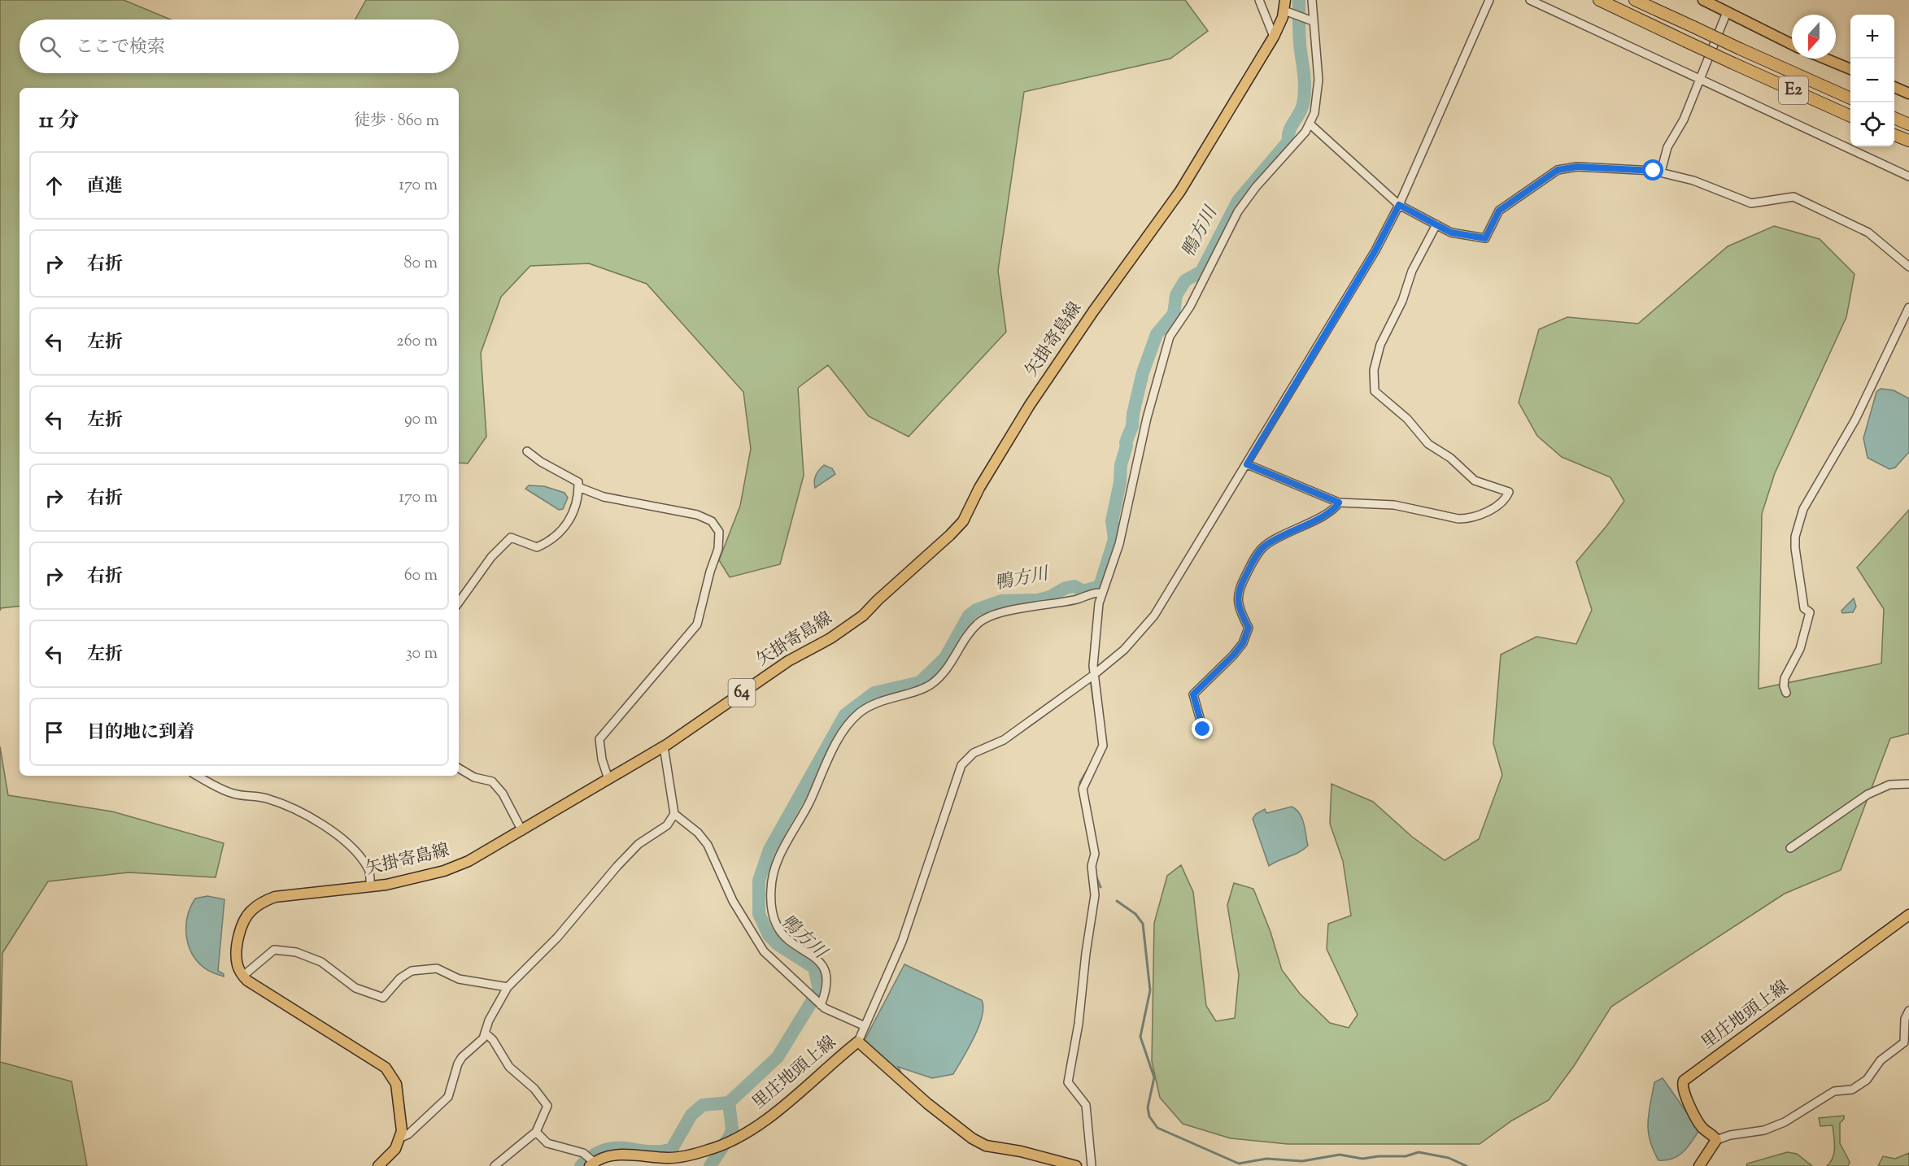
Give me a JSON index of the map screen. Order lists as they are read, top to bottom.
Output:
{
  "streets": {
    "highway": ["E2"],
    "main road": ["矢掛寄島線", "64", "里庄地頭上線"]
  },
  "water": ["鴨方川"],
  "north": "bottom",
  "page": {
    "map_buttons": ["+", "−"],
    "search": "ここで検索",
    "heading": ["11 分", "徒歩 · 860 m"],
    "list": [
      ["直進", "170 m"],
      ["右折", "80 m"],
      ["左折", "260 m"],
      ["左折", "90 m"],
      ["右折", "170 m"],
      ["右折", "60 m"],
      ["左折", "30 m"],
      "目的地に到着"
    ]
  }
}
